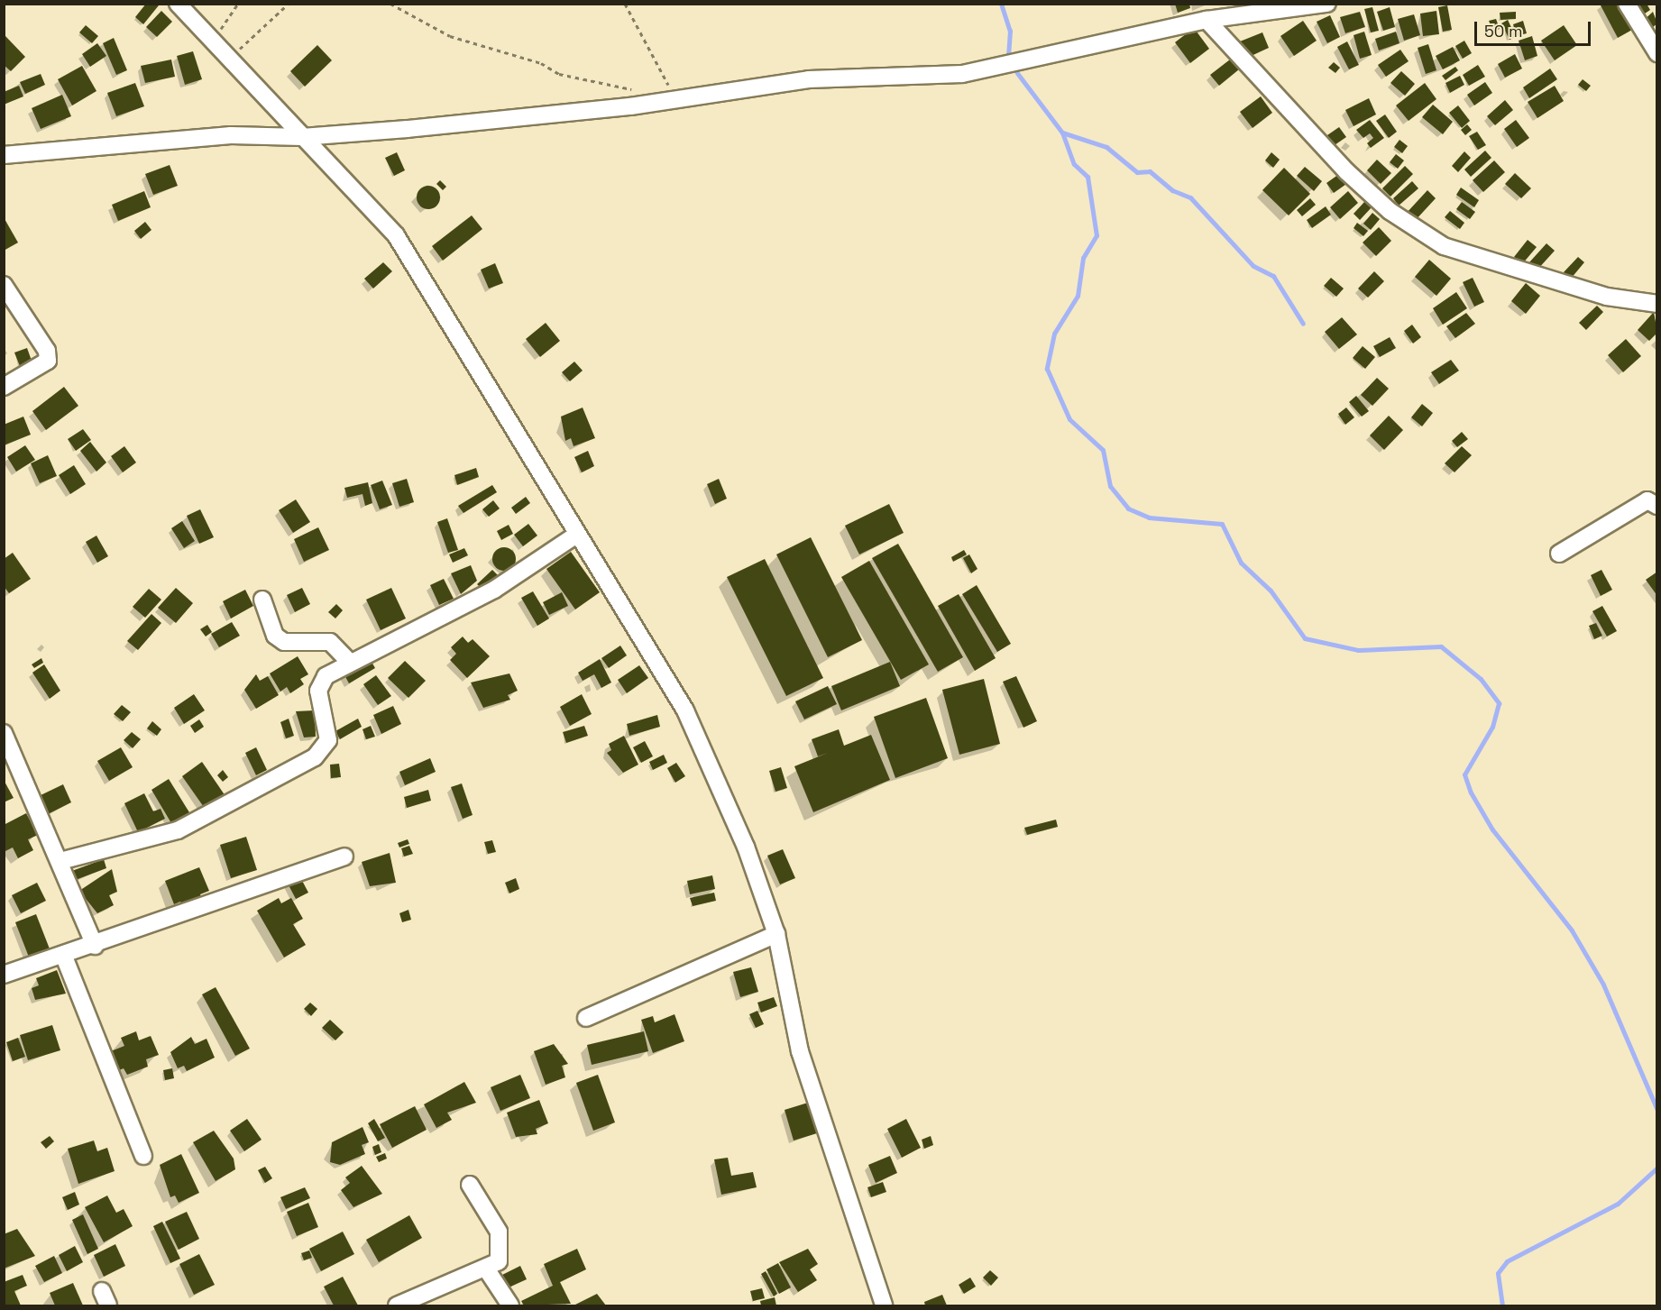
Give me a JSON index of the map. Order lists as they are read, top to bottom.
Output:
{
  "scale_bar": "50 m"
}
